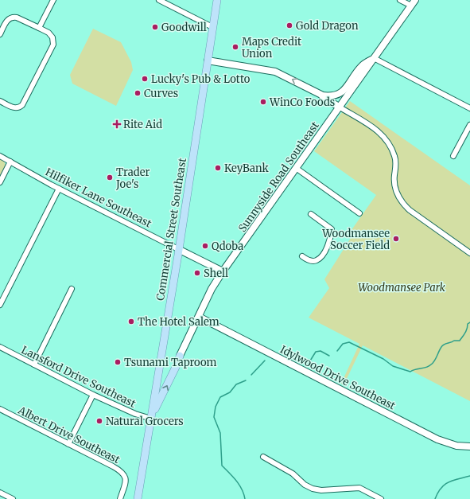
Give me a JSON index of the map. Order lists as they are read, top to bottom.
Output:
{
  "streets": {
    "main road": [
      "Sunnyside Road Southeast",
      "Hilfiker Lane Southeast",
      "Commercial Street Southeast",
      "Idylwood Drive Southeast"
    ],
    "street": ["Lansford Drive Southeast", "Albert Drive Southeast"]
  },
  "crossings": [
    ["Sunnyside Road Southeast", "Hilfiker Lane Southeast"],
    ["Sunnyside Road Southeast", "Idylwood Drive Southeast"],
    ["Hilfiker Lane Southeast", "Commercial Street Southeast"],
    ["Commercial Street Southeast", "Lansford Drive Southeast"]
  ],
  "parks": ["Woodmansee Park"],
  "places": {
    "other": [
      "Gold Dragon",
      "Goodwill",
      "Maps Credit Union",
      "Lucky's Pub & Lotto",
      "Curves",
      "WinCo Foods",
      "KeyBank",
      "Trader Joe's",
      "Woodmansee Soccer Field",
      "Qdoba",
      "Shell",
      "The Hotel Salem",
      "Tsunami Taproom",
      "Natural Grocers"
    ],
    "health": ["Rite Aid"]
  }
}
